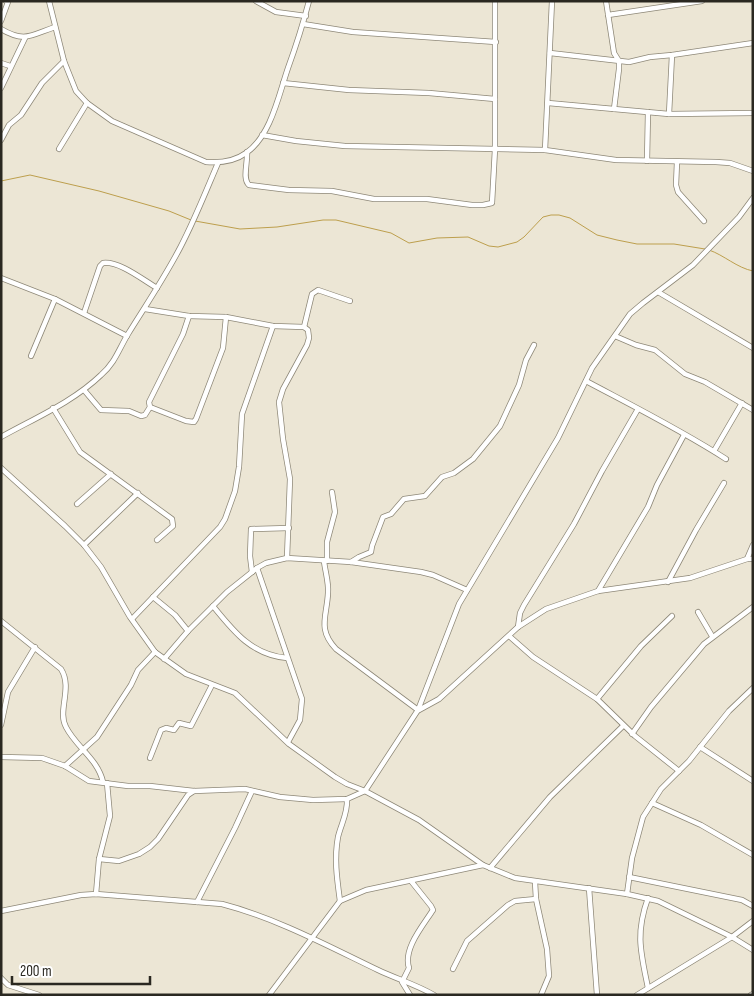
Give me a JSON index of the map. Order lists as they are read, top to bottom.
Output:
{
  "scale_bar": "200 m"
}
